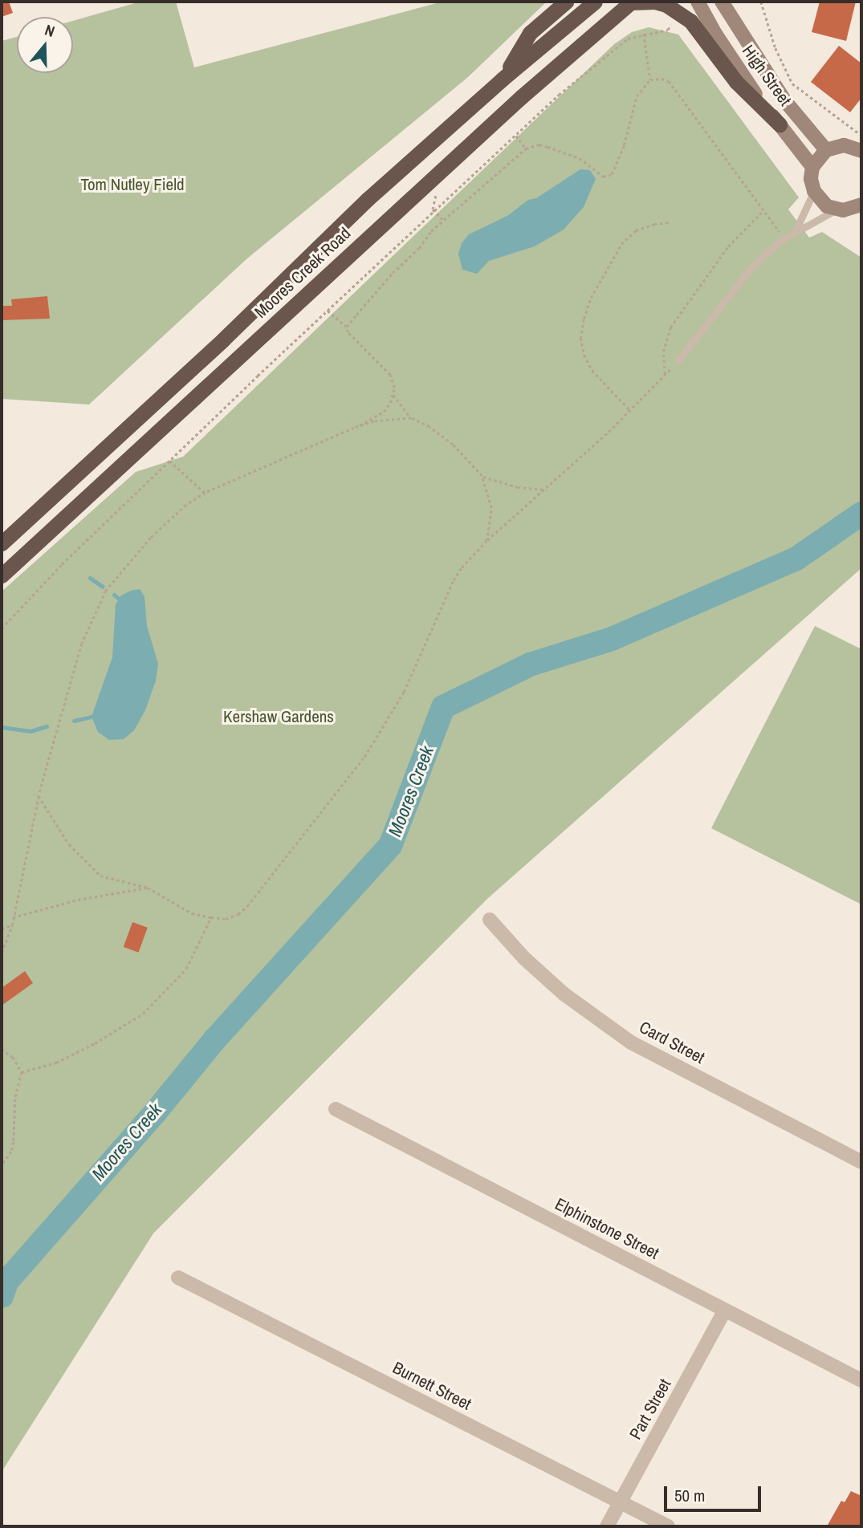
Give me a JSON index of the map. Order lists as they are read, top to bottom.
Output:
{
  "streets": {
    "highway": ["Moores Creek Road"],
    "main road": ["High Street"],
    "street": [
      "Card Street",
      "Elphinstone Street",
      "Burnett Street",
      "Part Street"
    ]
  },
  "crossings": [
    ["Elphinstone Street", "Part Street"],
    ["Burnett Street", "Part Street"]
  ],
  "water": ["Moores Creek"],
  "parks": ["Tom Nutley Field", "Kershaw Gardens"],
  "scale_bar": "50 m",
  "north": "top"
}
